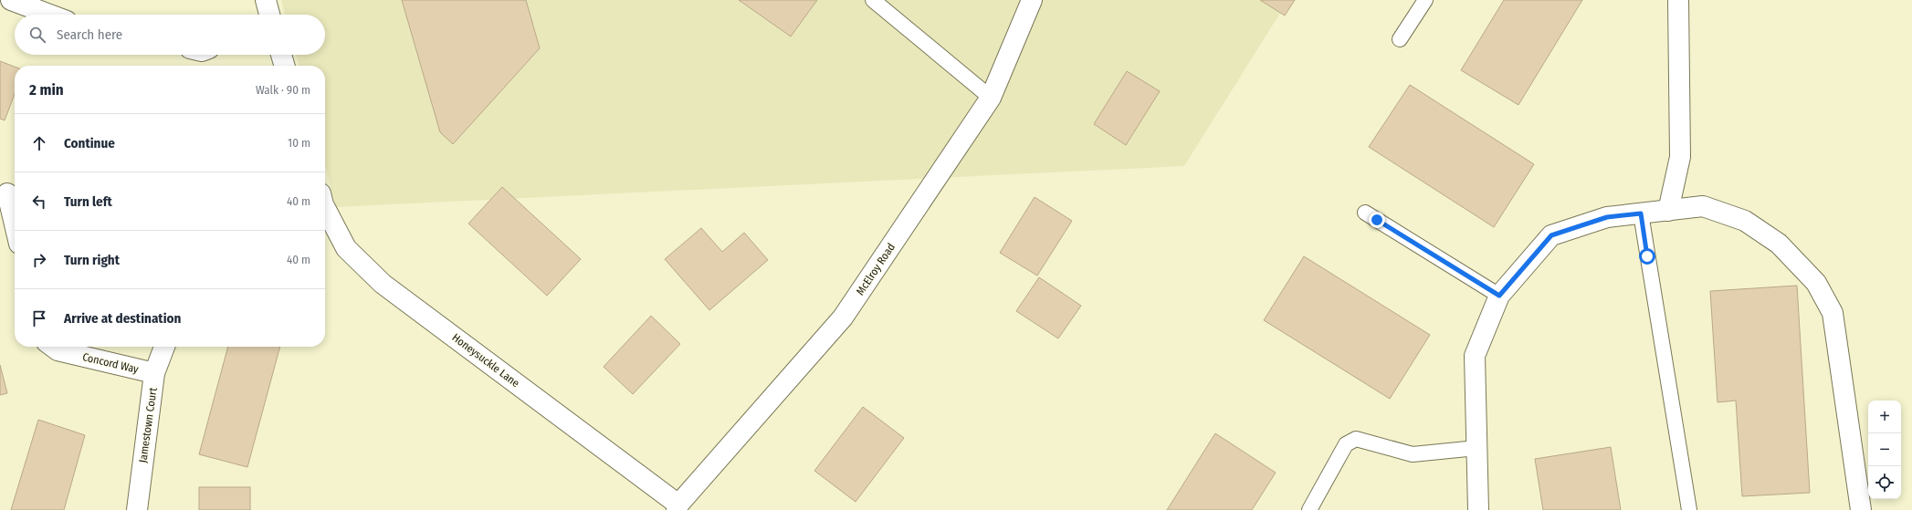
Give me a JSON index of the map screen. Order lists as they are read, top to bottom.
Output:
{
  "streets": {
    "street": [
      "McElroy Road",
      "Honeysuckle Lane",
      "Concord Way",
      "Jamestown Court"
    ]
  },
  "crossings": [
    ["McElroy Road", "Honeysuckle Lane"],
    ["Concord Way", "Jamestown Court"]
  ],
  "page": {
    "search": "Search here",
    "heading": ["2 min", "Walk · 90 m"],
    "list": [
      ["Continue", "10 m"],
      ["Turn left", "40 m"],
      ["Turn right", "40 m"],
      "Arrive at destination"
    ],
    "map_buttons": ["+", "−"]
  }
}
